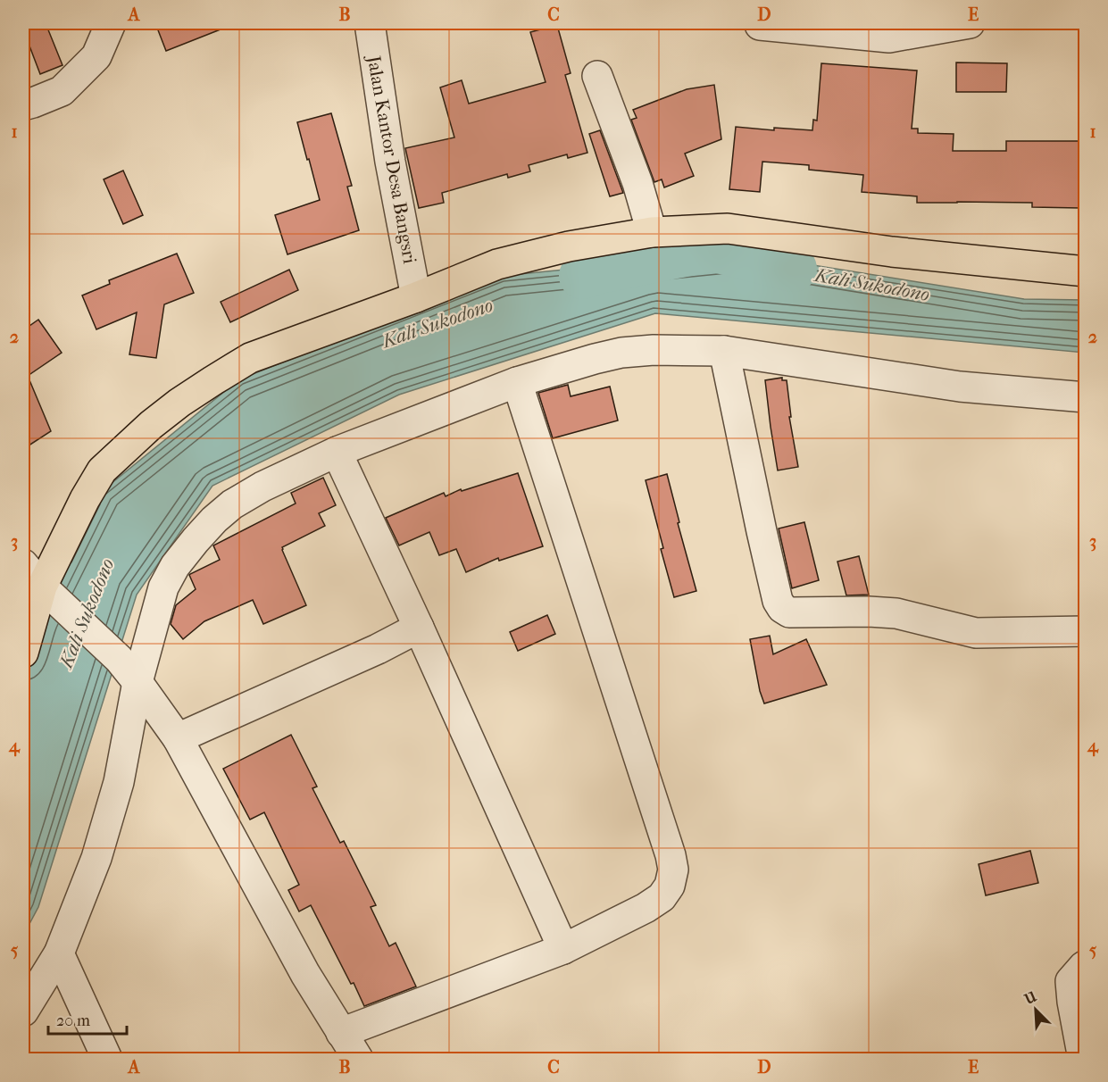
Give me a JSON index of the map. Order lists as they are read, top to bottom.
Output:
{
  "streets": {
    "street": ["Jalan Kantor Desa Bangsri"]
  },
  "water": ["Kali Sukodono"],
  "scale_bar": "20 m",
  "north": "top left",
  "grid": {
    "columns": [
      "A",
      "B",
      "C",
      "D",
      "E"
    ],
    "rows": [
      "1",
      "2",
      "3",
      "4",
      "5"
    ]
  }
}
